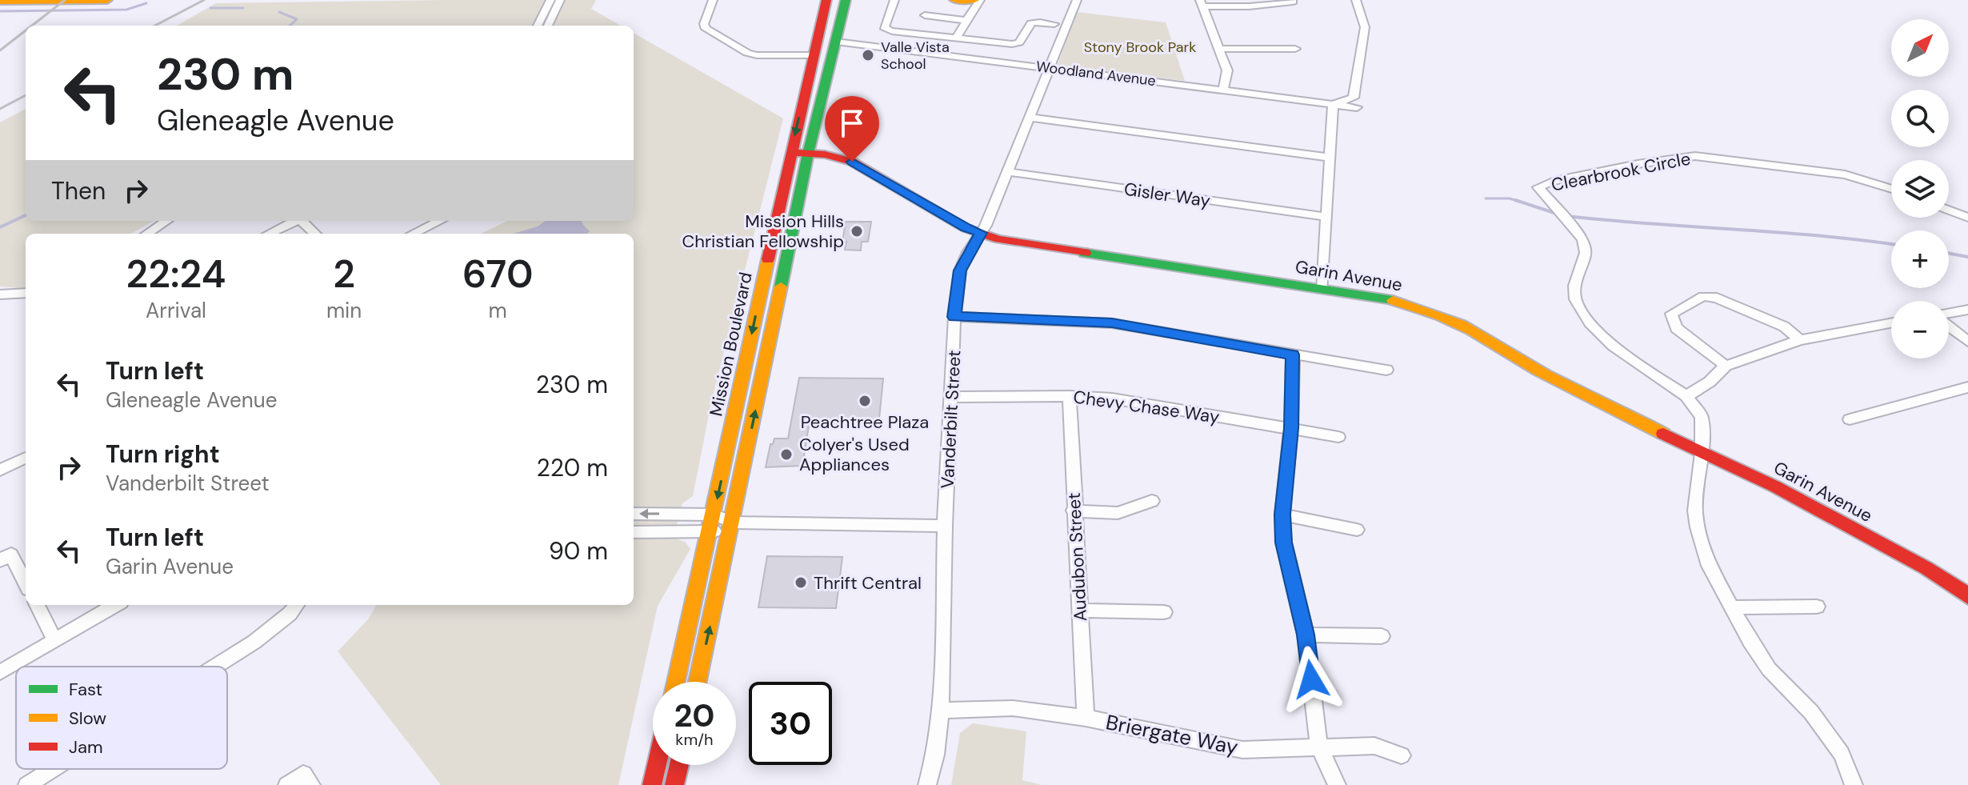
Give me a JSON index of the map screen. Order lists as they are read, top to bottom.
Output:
{
  "streets": {
    "main road": ["Garin Avenue", "Mission Boulevard"],
    "street": [
      "Woodland Avenue",
      "Clearbrook Circle",
      "Gisler Way",
      "Chevy Chase Way",
      "Vanderbilt Street",
      "Audubon Street",
      "Briergate Way"
    ]
  },
  "crossings": [
    ["Woodland Avenue", "Vanderbilt Street"],
    ["Clearbrook Circle", "Garin Avenue"],
    ["Gisler Way", "Vanderbilt Street"],
    ["Garin Avenue", "Mission Boulevard"],
    ["Garin Avenue", "Vanderbilt Street"],
    ["Chevy Chase Way", "Vanderbilt Street"],
    ["Chevy Chase Way", "Audubon Street"],
    ["Vanderbilt Street", "Briergate Way"],
    ["Audubon Street", "Briergate Way"]
  ],
  "parks": ["Stony Brook Park"],
  "places": [
    "Valle Vista School",
    "Mission Hills Christian Fellowship",
    "Peachtree Plaza",
    "Colyer's Used Appliances",
    "Thrift Central"
  ],
  "legend": ["Fast", "Slow", "Jam"],
  "north": "top right",
  "page": {
    "map_buttons": ["+", "−"],
    "turn": ["230 m", "Gleneagle Avenue"],
    "then": "Then",
    "eta": [
      "22:24",
      "Arrival",
      "2",
      "min",
      "670",
      "m"
    ],
    "list": [
      {
        "name": "Turn left",
        "note": "Gleneagle Avenue",
        "value": "230 m"
      },
      {
        "name": "Turn right",
        "note": "Vanderbilt Street",
        "value": "220 m"
      },
      {
        "name": "Turn left",
        "note": "Garin Avenue",
        "value": "90 m"
      }
    ],
    "speed": "20 km/h",
    "limit": "30"
  }
}
